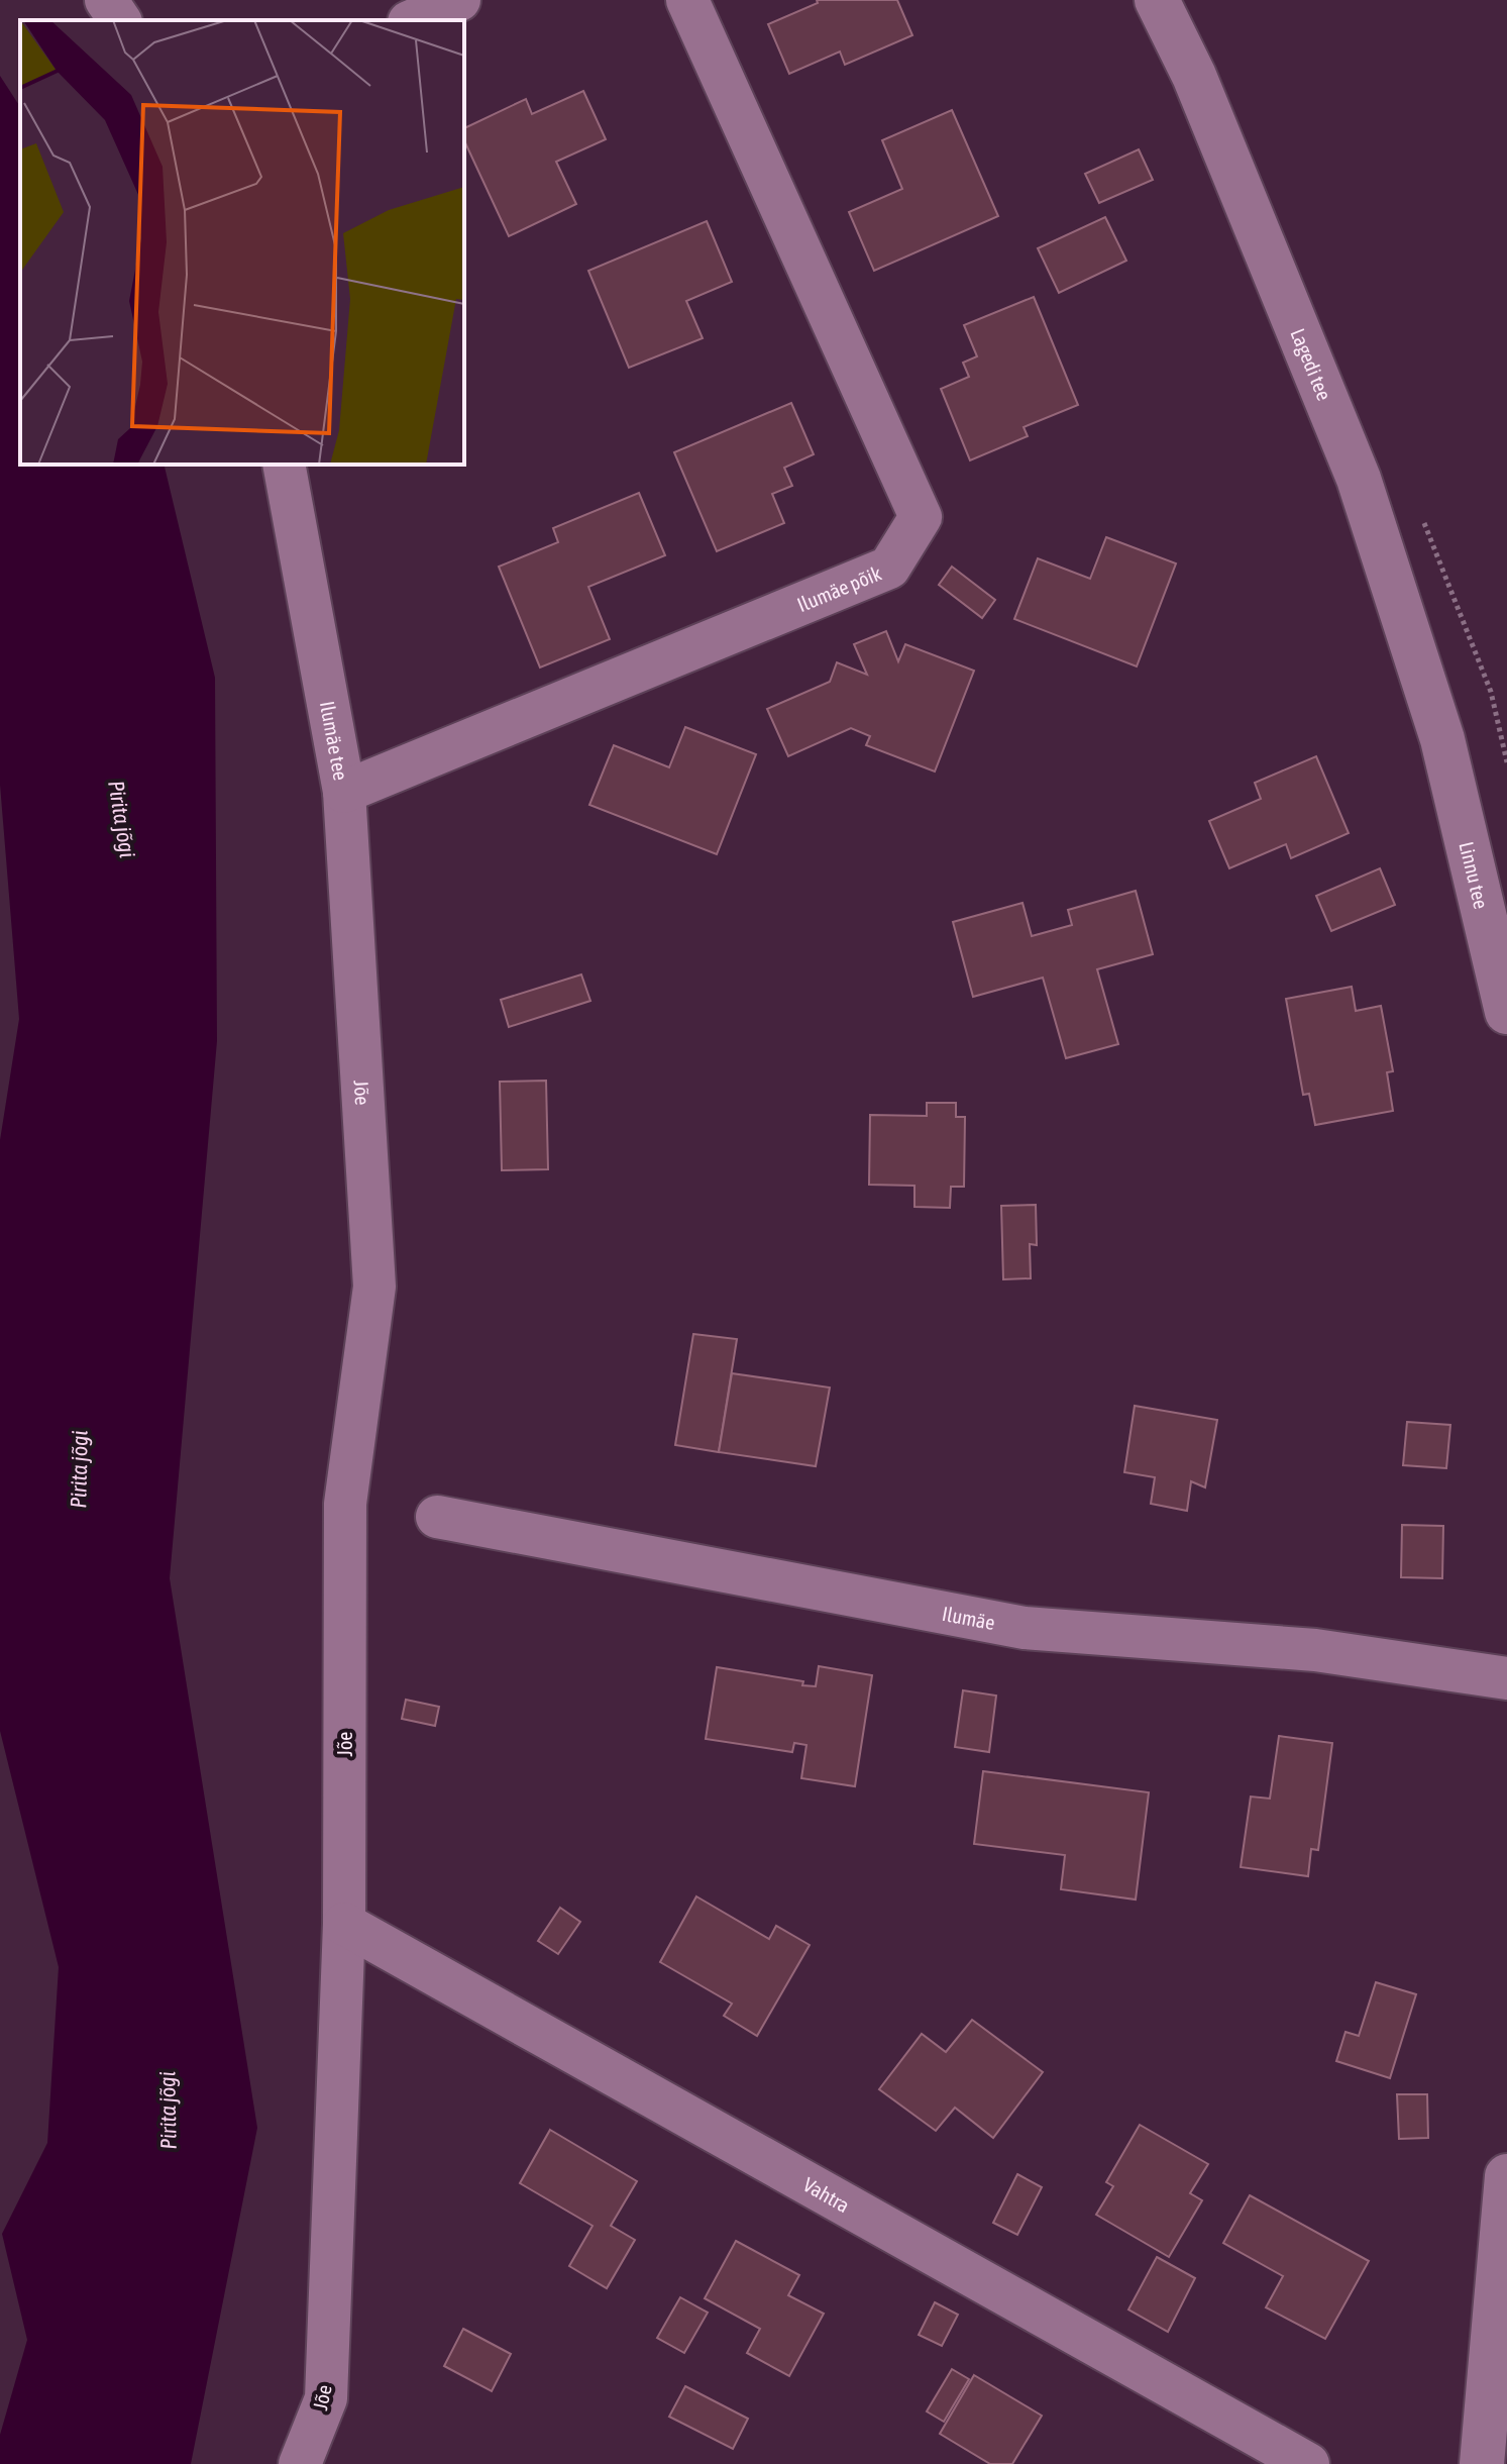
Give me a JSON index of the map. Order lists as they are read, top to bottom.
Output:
{
  "streets": {
    "street": [
      "Lagedi tee",
      "Ilumäe põik",
      "Ilumäe tee",
      "Linnu tee",
      "Jõe",
      "Ilumäe",
      "Vahtra"
    ]
  },
  "crossings": [
    ["Lagedi tee", "Linnu tee"],
    ["Ilumäe põik", "Ilumäe tee"],
    ["Ilumäe tee", "Jõe"],
    ["Jõe", "Vahtra"]
  ],
  "water": ["Pirita jõgi"]
}
